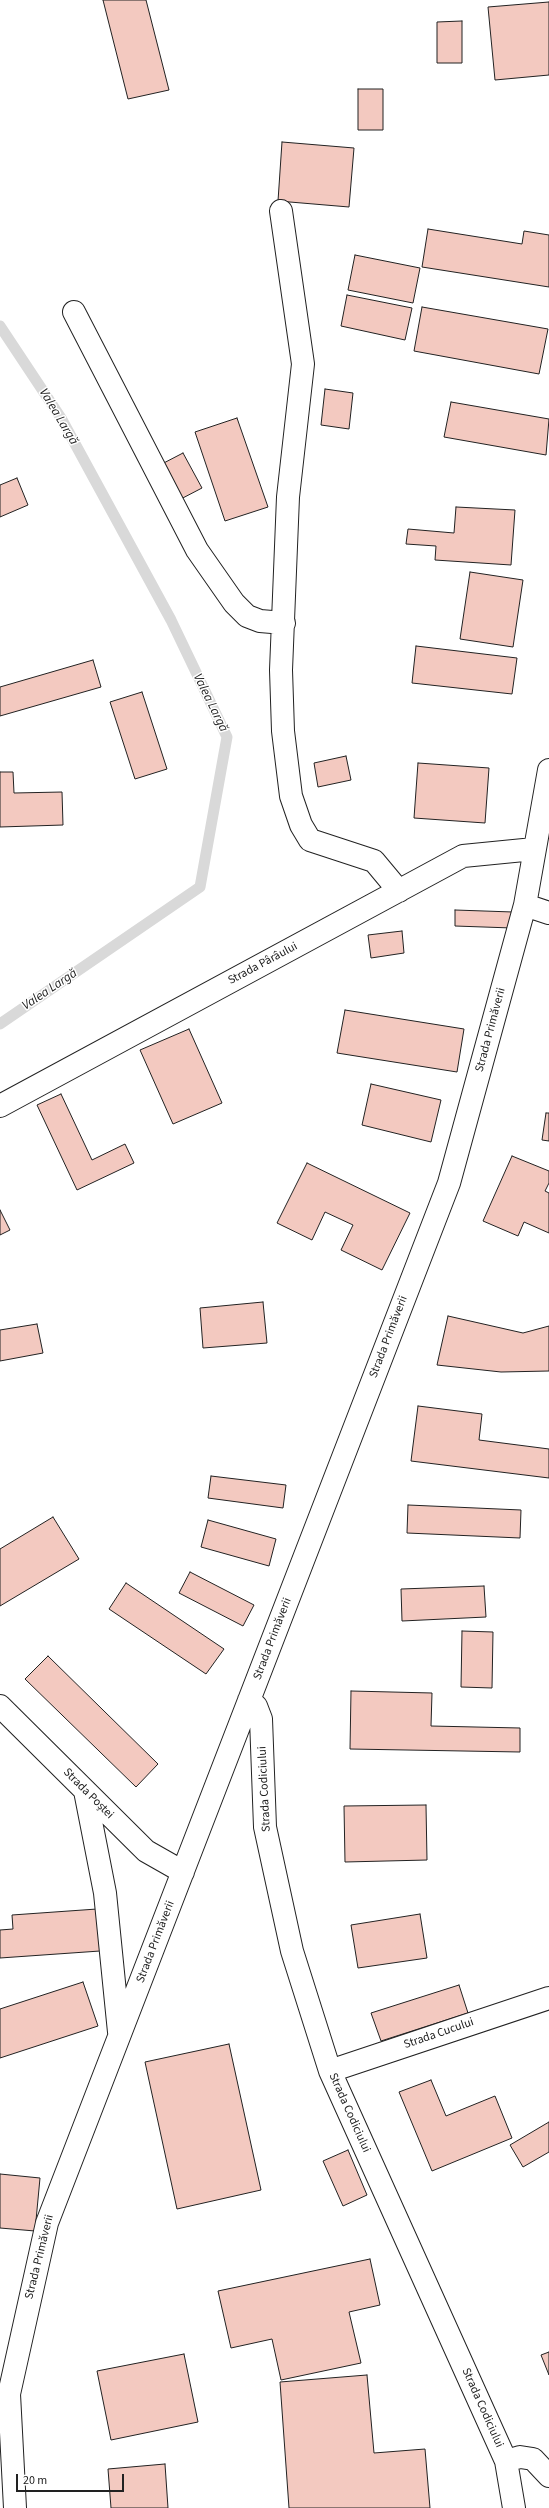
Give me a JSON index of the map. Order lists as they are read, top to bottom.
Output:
{
  "streets": {
    "street": [
      "Strada Pârâului",
      "Strada Primăverii",
      "Strada Codiciului",
      "Strada Poștei",
      "Strada Cucului"
    ]
  },
  "crossings": [
    ["Strada Pârâului", "Strada Primăverii"],
    ["Strada Primăverii", "Strada Codiciului"],
    ["Strada Primăverii", "Strada Poștei"],
    ["Strada Codiciului", "Strada Cucului"]
  ],
  "water": ["Valea Largă"],
  "scale_bar": "20 m"
}
